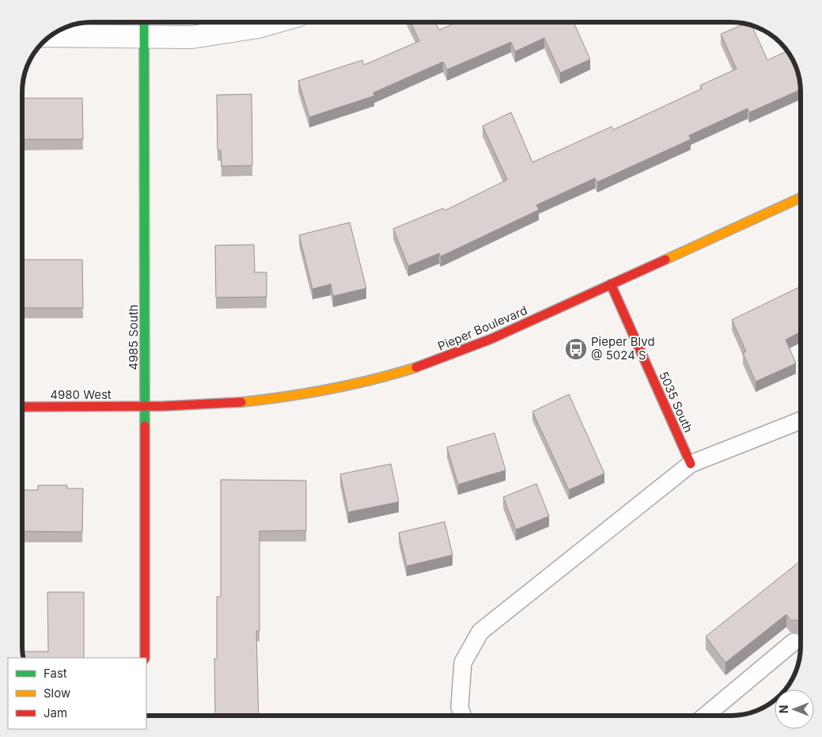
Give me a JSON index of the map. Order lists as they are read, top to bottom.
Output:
{
  "streets": {
    "street": [
      "Pieper Boulevard",
      "4985 South",
      "4980 West",
      "5035 South"
    ]
  },
  "crossings": [
    ["Pieper Boulevard", "4985 South"],
    ["Pieper Boulevard", "4980 West"],
    ["Pieper Boulevard", "5035 South"],
    ["4985 South", "4980 West"]
  ],
  "places": {
    "bus stop": ["Pieper Blvd @ 5024 S"]
  },
  "legend": ["Fast", "Slow", "Jam"],
  "north": "left"
}
